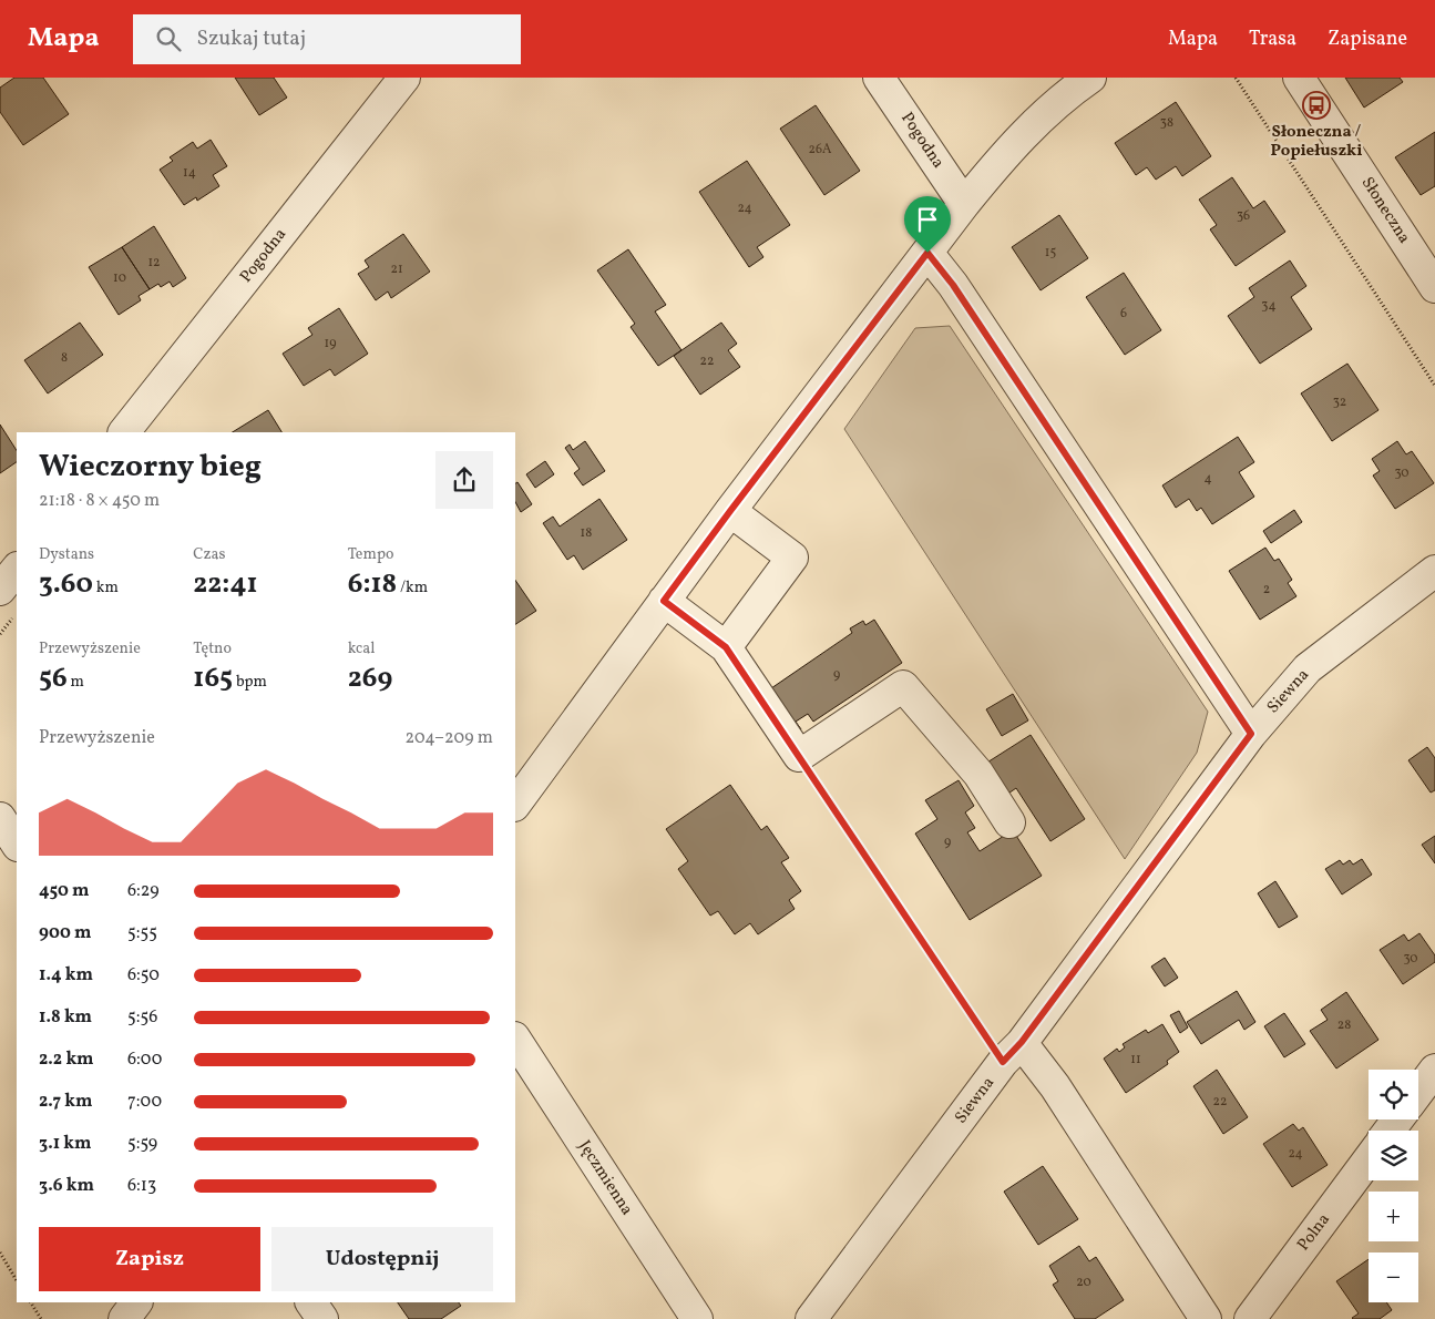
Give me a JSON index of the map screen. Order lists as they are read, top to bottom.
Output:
{
  "streets": {
    "street": [
      "Pogodna",
      "Słoneczna",
      "Siewna",
      "Jęczmienna",
      "Polna"
    ]
  },
  "places": {
    "bus stop": ["Słoneczna / Popiełuszki"]
  },
  "house_numbers": [
    "38",
    "26A",
    "14",
    "24",
    "36",
    "15",
    "12",
    "21",
    "10",
    "34",
    "6",
    "19",
    "8",
    "22",
    "32",
    "30",
    "4",
    "18",
    "2",
    "9",
    "9",
    "30",
    "28",
    "11",
    "22",
    "24",
    "20"
  ],
  "page": {
    "header": "Mapa",
    "search": "Szukaj tutaj",
    "nav": ["Mapa", "Trasa", "Zapisane"],
    "heading": ["Wieczorny bieg", "21:18 · 8 × 450 m"],
    "stats": [
      ["Dystans", "3.60 km"],
      ["Czas", "22:41"],
      ["Tempo", "6:18 /km"],
      ["Przewyższenie", "56 m"],
      ["Tętno", "165 bpm"],
      ["kcal", "269"]
    ],
    "chart": ["Przewyższenie", "204–209 m"],
    "list": [
      {
        "name": "450 m",
        "note": "6:29"
      },
      {
        "name": "900 m",
        "note": "5:55"
      },
      {
        "name": "1.4 km",
        "note": "6:50"
      },
      {
        "name": "1.8 km",
        "note": "5:56"
      },
      {
        "name": "2.2 km",
        "note": "6:00"
      },
      {
        "name": "2.7 km",
        "note": "7:00"
      },
      {
        "name": "3.1 km",
        "note": "5:59"
      },
      {
        "name": "3.6 km",
        "note": "6:13"
      }
    ],
    "map_buttons": ["+", "−"],
    "buttons": ["Zapisz", "Udostępnij"]
  }
}
